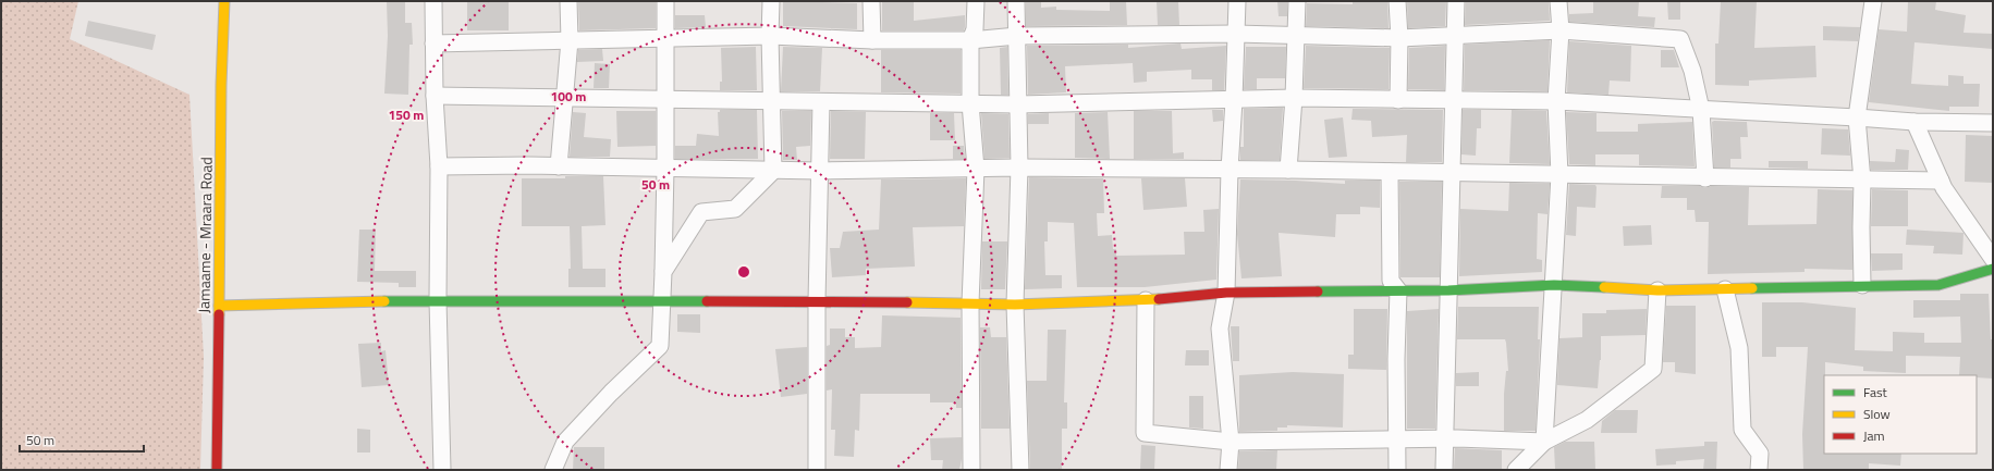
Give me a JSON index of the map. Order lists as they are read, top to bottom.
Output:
{
  "streets": {
    "street": ["Jamaame - Mraara Road"]
  },
  "legend": ["Fast", "Slow", "Jam"],
  "scale_bar": "50 m",
  "rings": ["100 m", "150 m", "50 m"]
}
